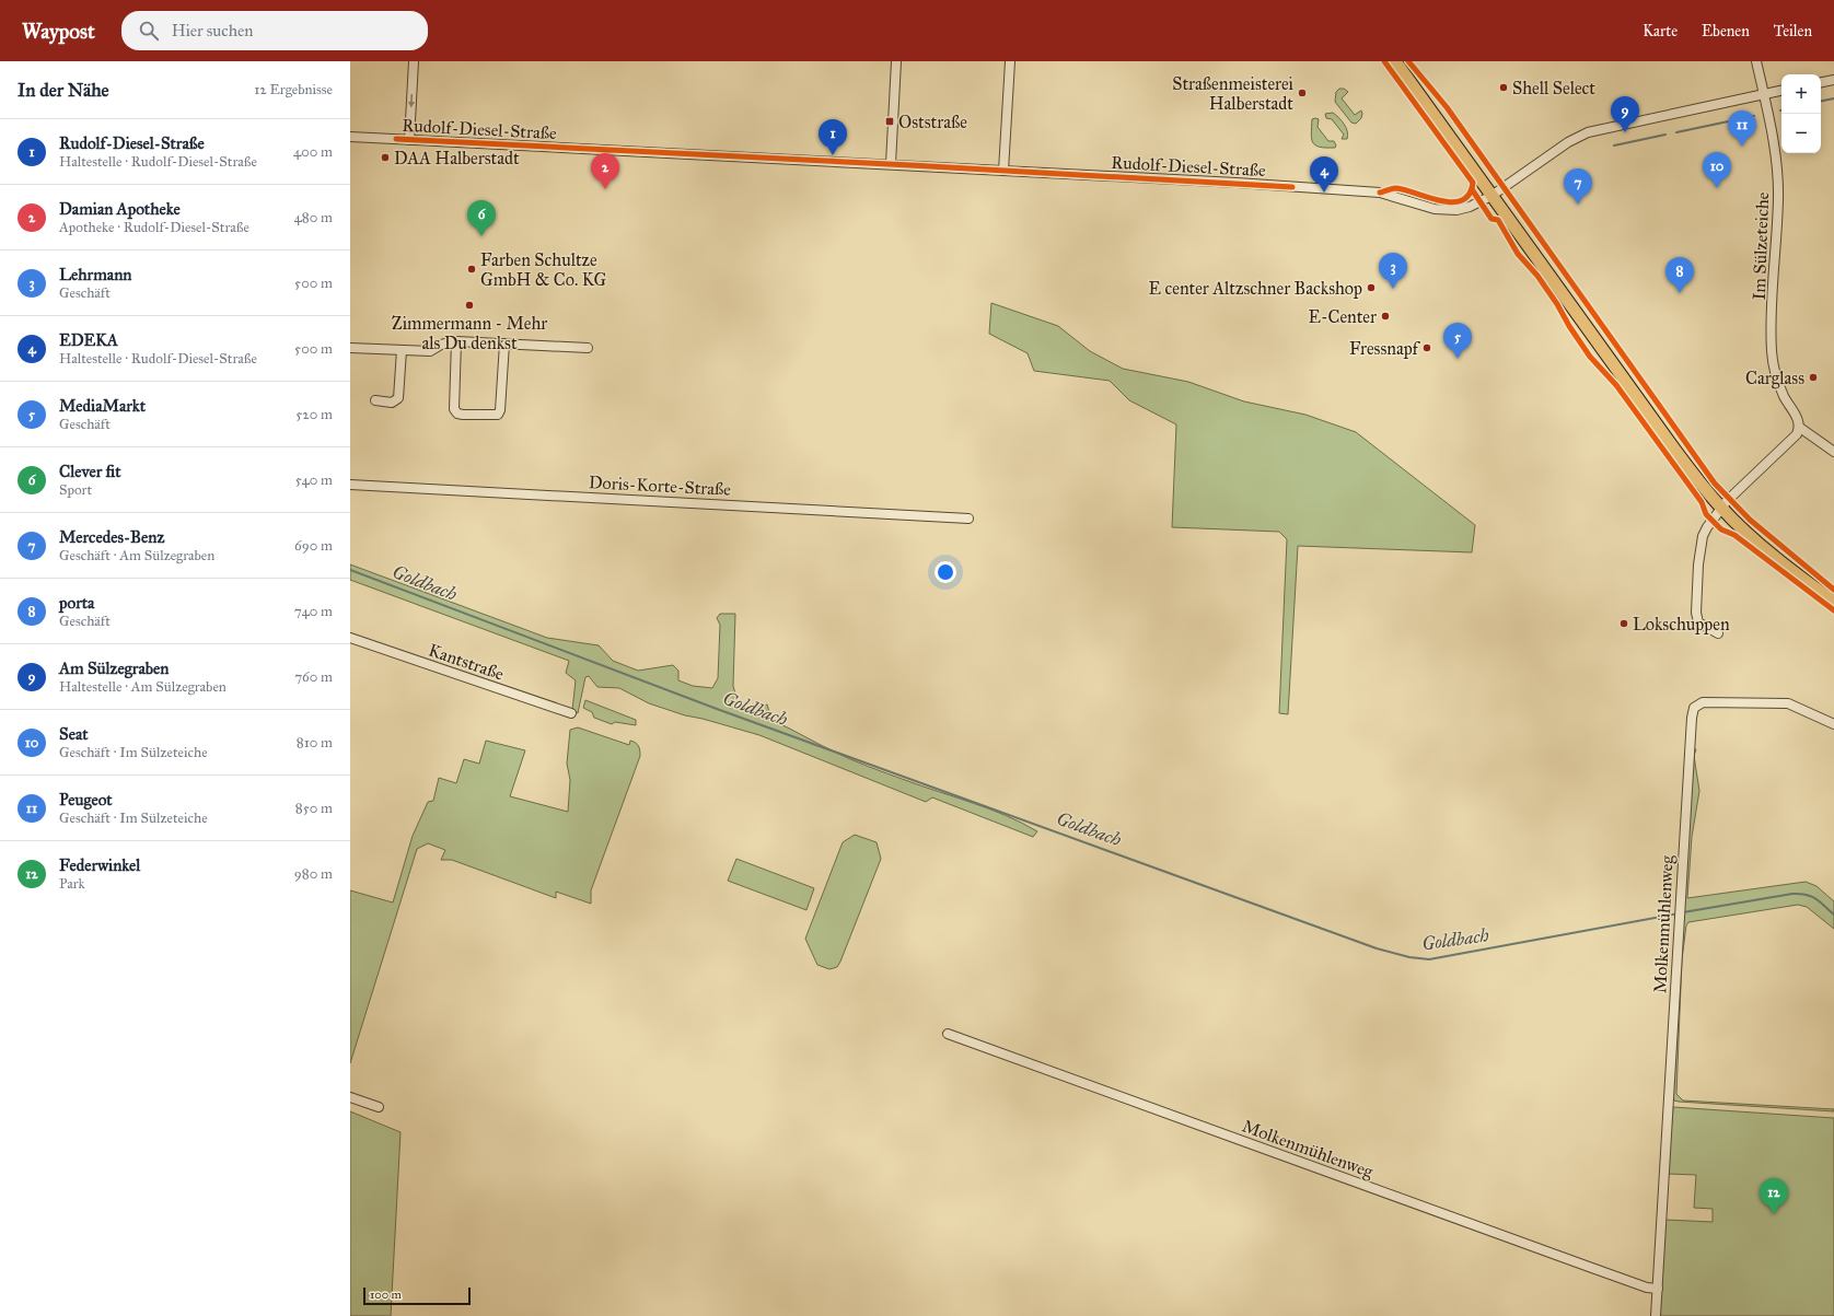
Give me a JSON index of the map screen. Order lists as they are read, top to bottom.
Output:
{
  "streets": {
    "street": [
      "Rudolf-Diesel-Straße",
      "Im Sülzeteiche",
      "Doris-Korte-Straße",
      "Kantstraße",
      "Molkenmühlenweg"
    ]
  },
  "crossings": [
    ["Rudolf-Diesel-Straße", "Im Sülzeteiche"]
  ],
  "water": ["Goldbach"],
  "places": {
    "other": [
      "Shell Select",
      "Straßenmeisterei Halberstadt",
      "DAA Halberstadt",
      "Farben Schultze GmbH & Co. KG",
      "E center Altzschner Backshop",
      "Zimmermann - Mehr als Du denkst",
      "E-Center",
      "Fressnapf",
      "Carglass",
      "Lokschuppen"
    ],
    "transit": ["Oststraße"]
  },
  "scale_bar": "100 m",
  "page": {
    "header": "Waypost",
    "search": "Hier suchen",
    "nav": ["Karte", "Ebenen", "Teilen"],
    "heading": ["In der Nähe", "12 Ergebnisse"],
    "map_buttons": ["+", "−"],
    "pins": [
      "9",
      "11",
      "1",
      "10",
      "2",
      "4",
      "7",
      "6",
      "3",
      "8",
      "5",
      "12"
    ],
    "list": [
      {
        "mark": "1",
        "name": "Rudolf-Diesel-Straße",
        "note": "Haltestelle · Rudolf-Diesel-Straße",
        "value": "400 m"
      },
      {
        "mark": "2",
        "name": "Damian Apotheke",
        "note": "Apotheke · Rudolf-Diesel-Straße",
        "value": "480 m"
      },
      {
        "mark": "3",
        "name": "Lehrmann",
        "note": "Geschäft",
        "value": "500 m"
      },
      {
        "mark": "4",
        "name": "EDEKA",
        "note": "Haltestelle · Rudolf-Diesel-Straße",
        "value": "500 m"
      },
      {
        "mark": "5",
        "name": "MediaMarkt",
        "note": "Geschäft",
        "value": "520 m"
      },
      {
        "mark": "6",
        "name": "Clever fit",
        "note": "Sport",
        "value": "540 m"
      },
      {
        "mark": "7",
        "name": "Mercedes-Benz",
        "note": "Geschäft · Am Sülzegraben",
        "value": "690 m"
      },
      {
        "mark": "8",
        "name": "porta",
        "note": "Geschäft",
        "value": "740 m"
      },
      {
        "mark": "9",
        "name": "Am Sülzegraben",
        "note": "Haltestelle · Am Sülzegraben",
        "value": "760 m"
      },
      {
        "mark": "10",
        "name": "Seat",
        "note": "Geschäft · Im Sülzeteiche",
        "value": "810 m"
      },
      {
        "mark": "11",
        "name": "Peugeot",
        "note": "Geschäft · Im Sülzeteiche",
        "value": "850 m"
      },
      {
        "mark": "12",
        "name": "Federwinkel",
        "note": "Park",
        "value": "980 m"
      }
    ],
    "scale": "100 m"
  }
}
